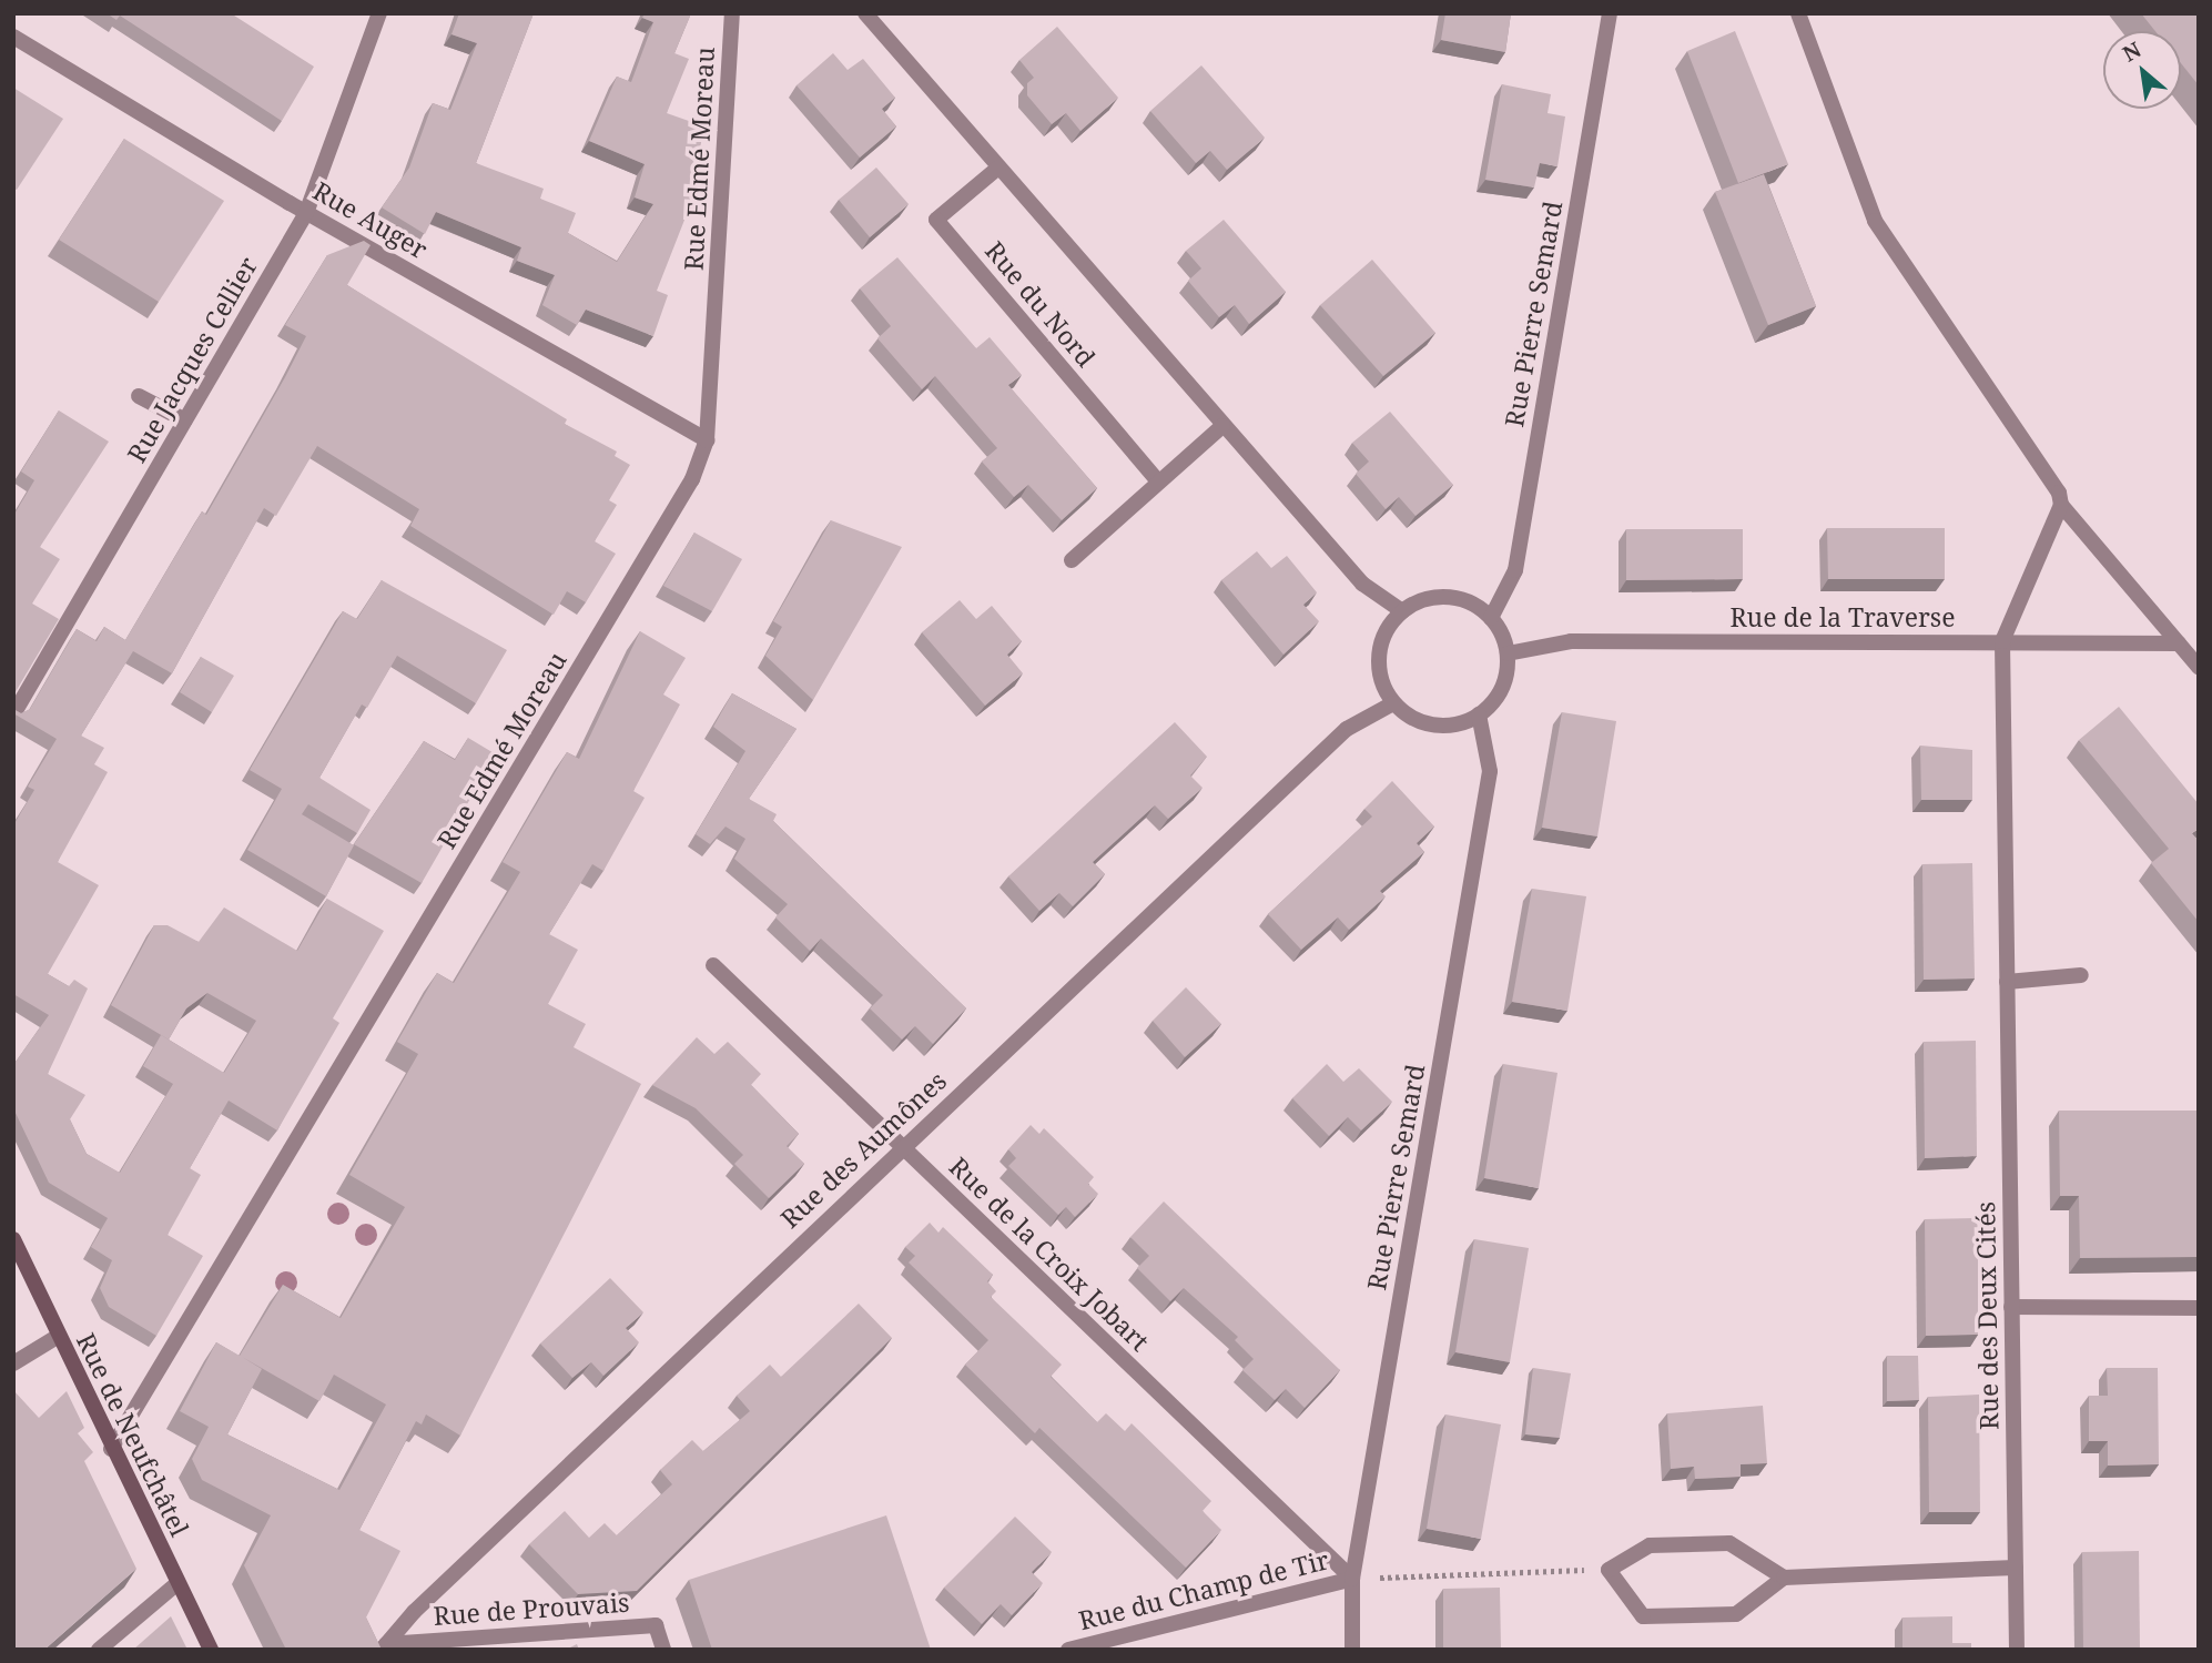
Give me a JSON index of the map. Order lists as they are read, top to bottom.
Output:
{
  "streets": {
    "main road": ["Rue de Neufchâtel"],
    "street": [
      "Rue Edmé Moreau",
      "Rue Auger",
      "Rue du Nord",
      "Rue Pierre Semard",
      "Rue Jacques Cellier",
      "Rue de la Traverse",
      "Rue des Aumônes",
      "Rue de la Croix Jobart",
      "Rue des Deux Cités",
      "Rue du Champ de Tir",
      "Rue de Prouvais"
    ]
  },
  "crossings": [
    ["Rue Edmé Moreau", "Rue Auger"],
    ["Rue Edmé Moreau", "Rue de Neufchâtel"],
    ["Rue Auger", "Rue Jacques Cellier"],
    ["Rue Pierre Semard", "Rue de la Traverse"],
    ["Rue Pierre Semard", "Rue des Aumônes"],
    ["Rue Pierre Semard", "Rue de la Croix Jobart"],
    ["Rue Pierre Semard", "Rue du Champ de Tir"],
    ["Rue de la Traverse", "Rue des Aumônes"],
    ["Rue de la Traverse", "Rue des Deux Cités"],
    ["Rue des Aumônes", "Rue de la Croix Jobart"],
    ["Rue des Aumônes", "Rue de Prouvais"],
    ["Rue de la Croix Jobart", "Rue du Champ de Tir"]
  ],
  "north": "top left"
}
